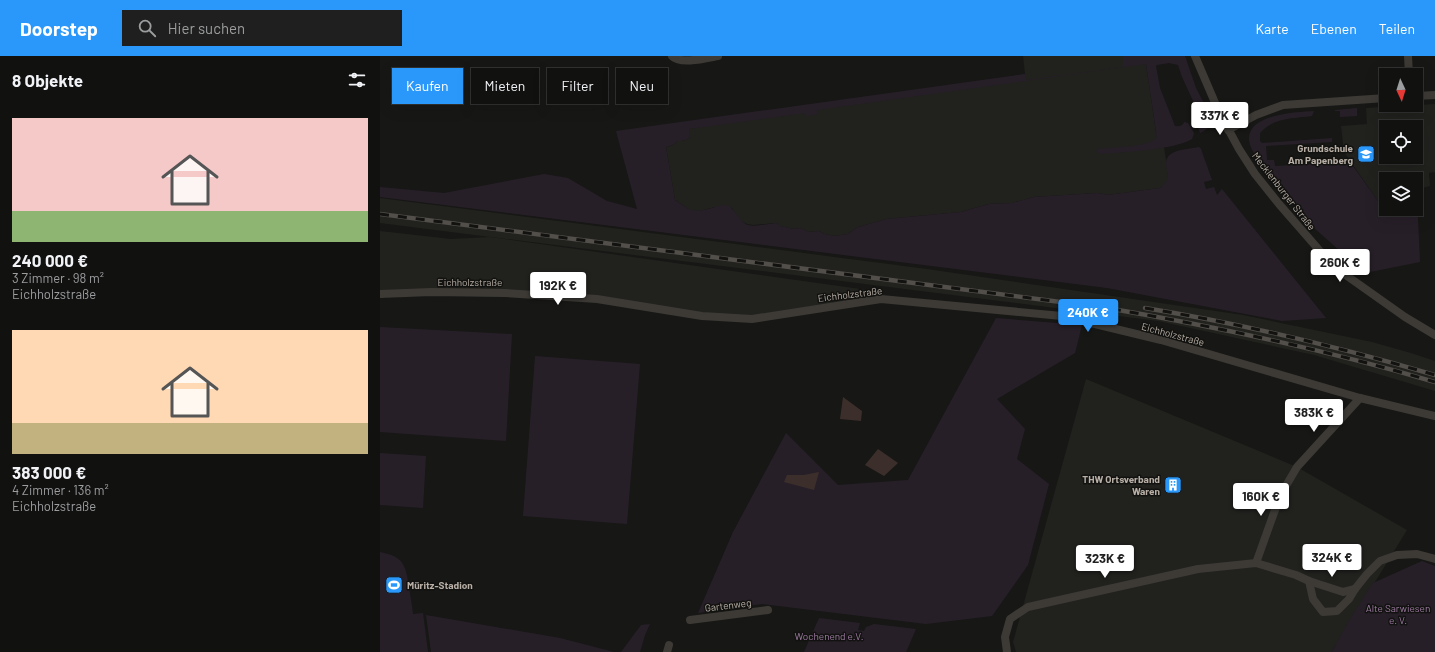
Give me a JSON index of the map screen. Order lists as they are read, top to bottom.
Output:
{
  "streets": {
    "street": ["Mecklenburger Straße", "Eichholzstraße", "Gartenweg"]
  },
  "parks": ["Alte Sarwiesen e. V.", "Wochenend e.V."],
  "places": {
    "school or university": ["Grundschule Am Papenberg"],
    "building": ["THW Ortsverband Waren"],
    "sports": ["Müritz-Stadion"]
  },
  "north": "bottom",
  "page": {
    "header": "Doorstep",
    "search": "Hier suchen",
    "nav": ["Karte", "Ebenen", "Teilen"],
    "heading": "8 Objekte",
    "chip": [
      "Kaufen",
      "Mieten",
      "Filter",
      "Neu"
    ],
    "price": [
      "337K €",
      "260K €",
      "192K €",
      "240K €",
      "383K €",
      "160K €",
      "324K €",
      "323K €"
    ],
    "list": [
      {
        "name": "240 000 €",
        "note": "3 Zimmer · 98 m² · Eichholzstraße"
      },
      {
        "name": "383 000 €",
        "note": "4 Zimmer · 136 m² · Eichholzstraße"
      }
    ]
  }
}
